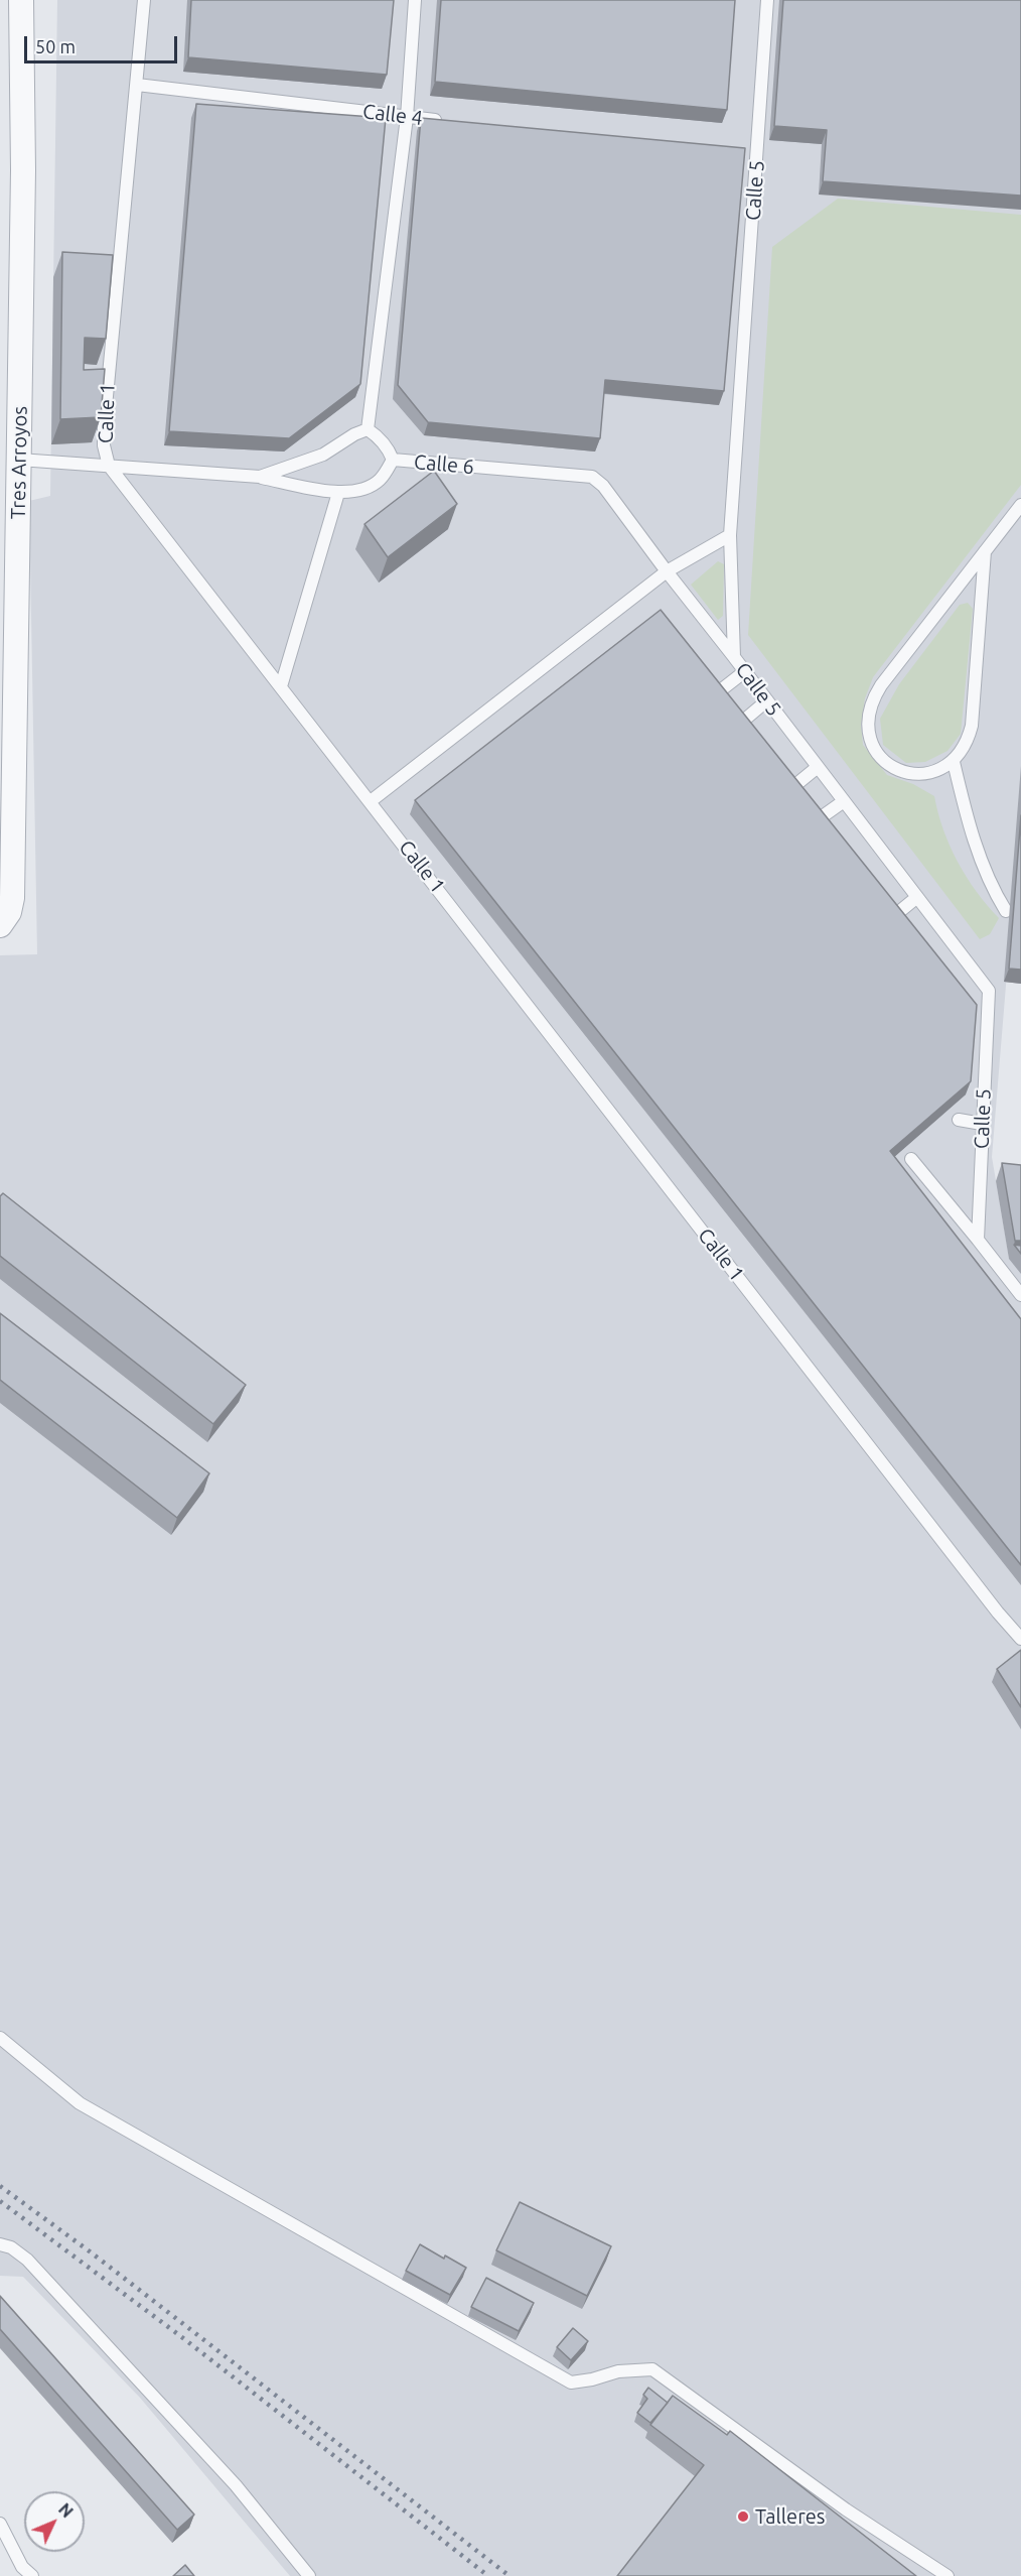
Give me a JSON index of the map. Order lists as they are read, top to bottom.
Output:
{
  "streets": {
    "street": ["Tres Arroyos"],
    "lane": [
      "Calle 4",
      "Calle 5",
      "Calle 1",
      "Calle 6"
    ]
  },
  "crossings": [
    ["Calle 4", "Calle 1"],
    ["Calle 5", "Calle 6"]
  ],
  "places": ["Talleres"],
  "scale_bar": "50 m",
  "north": "top right"
}
